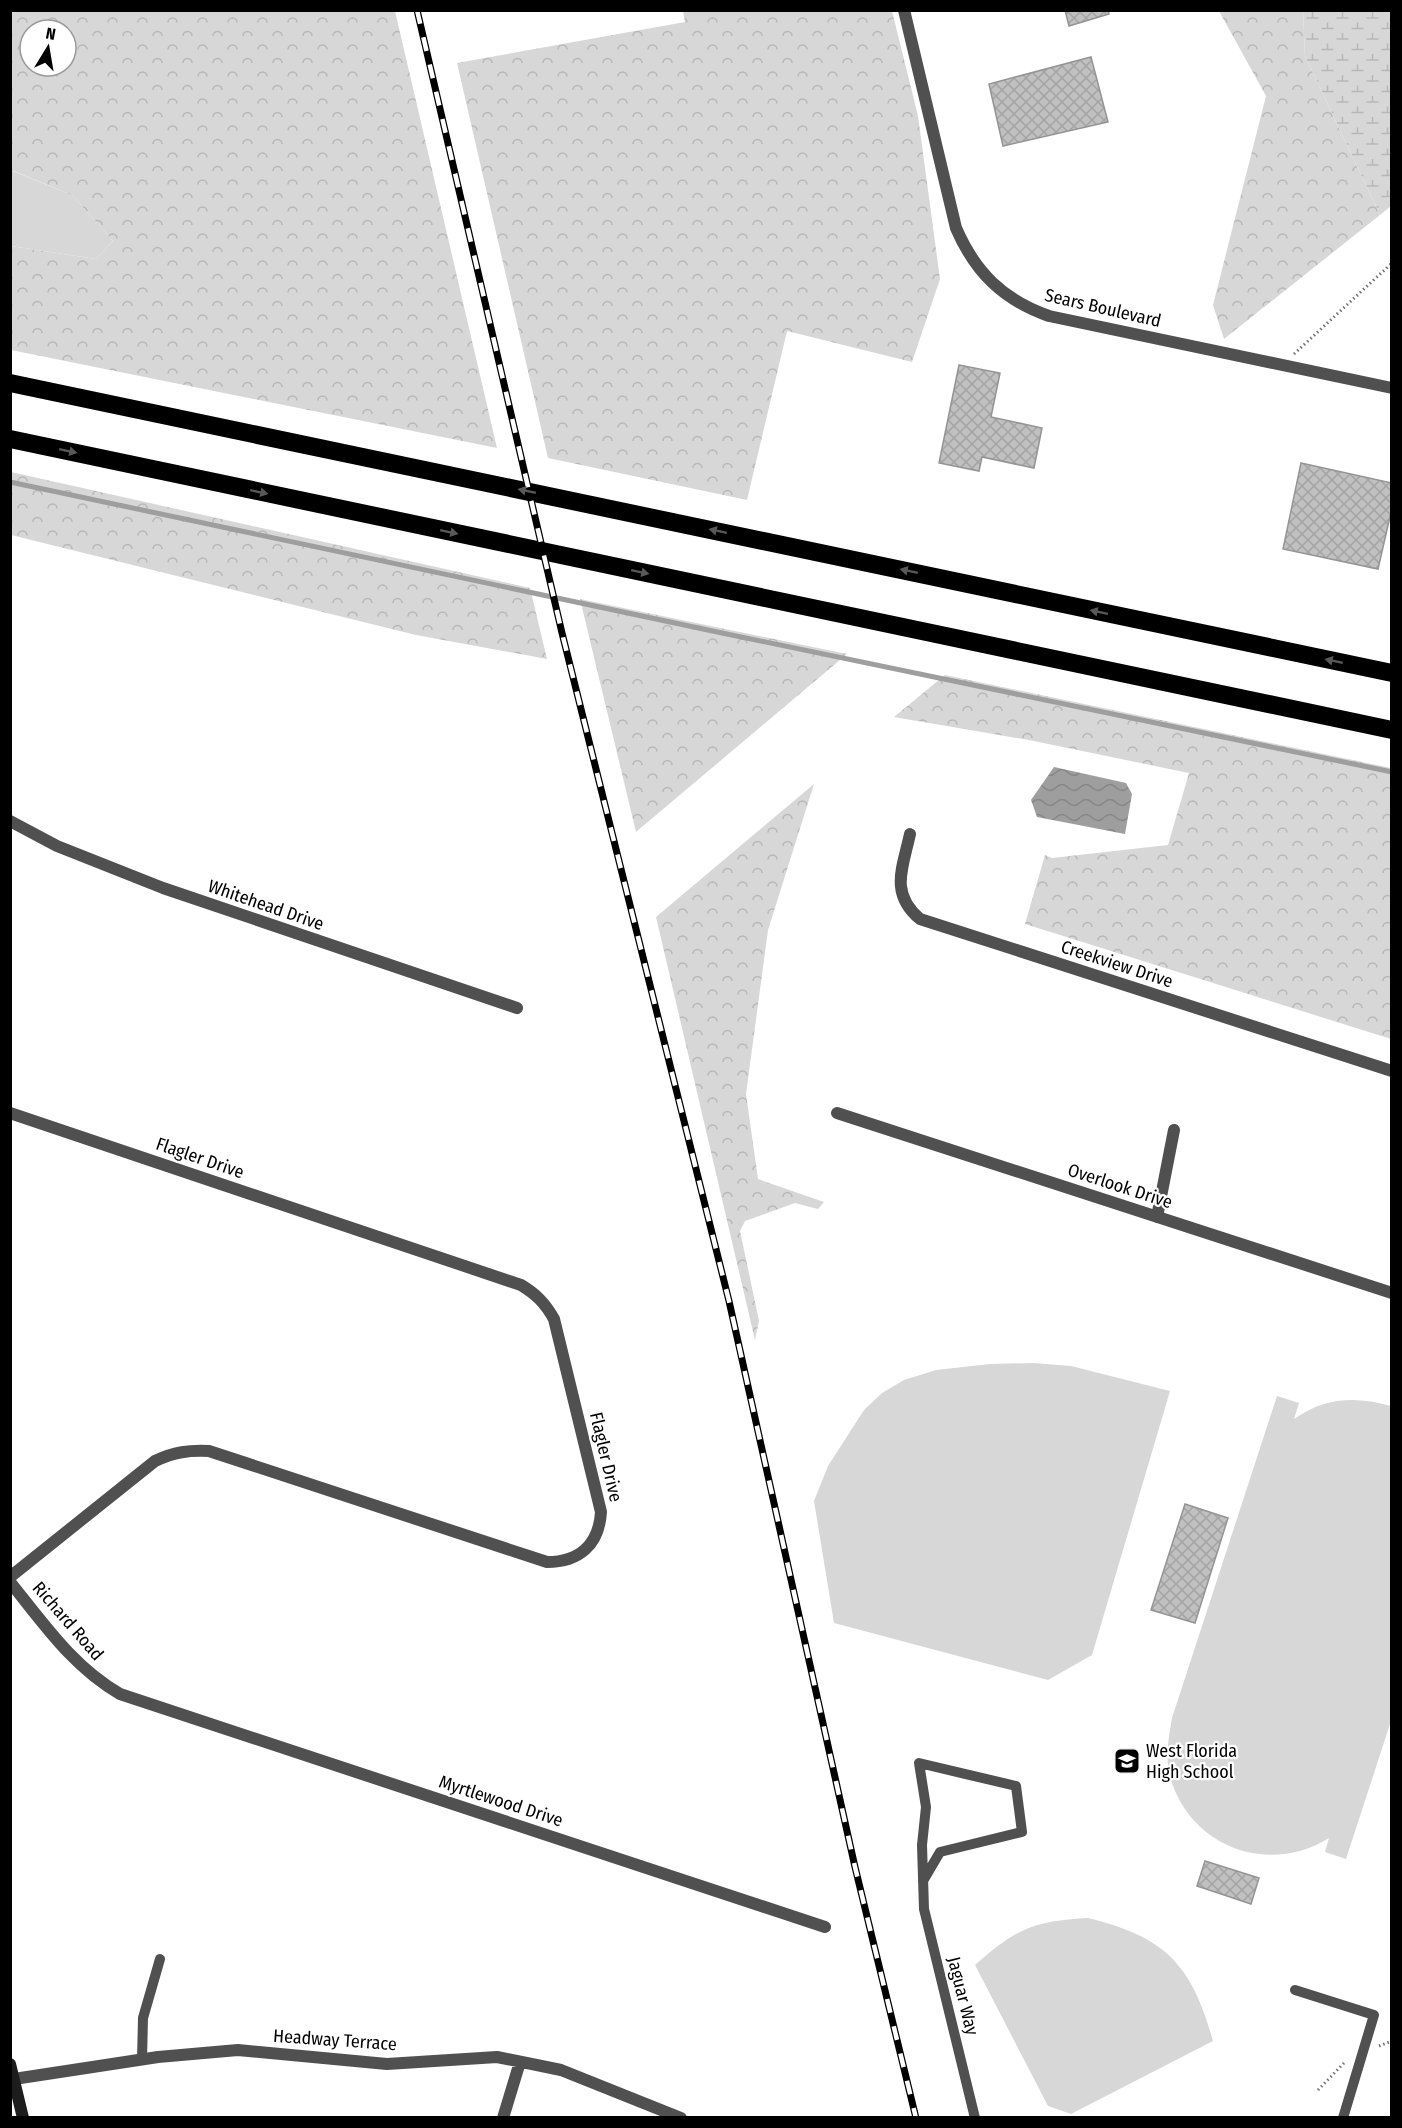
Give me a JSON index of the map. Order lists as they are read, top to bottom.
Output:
{
  "streets": {
    "street": [
      "Sears Boulevard",
      "Whitehead Drive",
      "Creekview Drive",
      "Flagler Drive",
      "Overlook Drive",
      "Richard Road",
      "Myrtlewood Drive",
      "Headway Terrace"
    ],
    "lane": ["Jaguar Way"]
  },
  "crossings": [
    ["Richard Road", "Myrtlewood Drive"]
  ],
  "places": {
    "school or university": ["West Florida High School"]
  },
  "north": "top"
}
